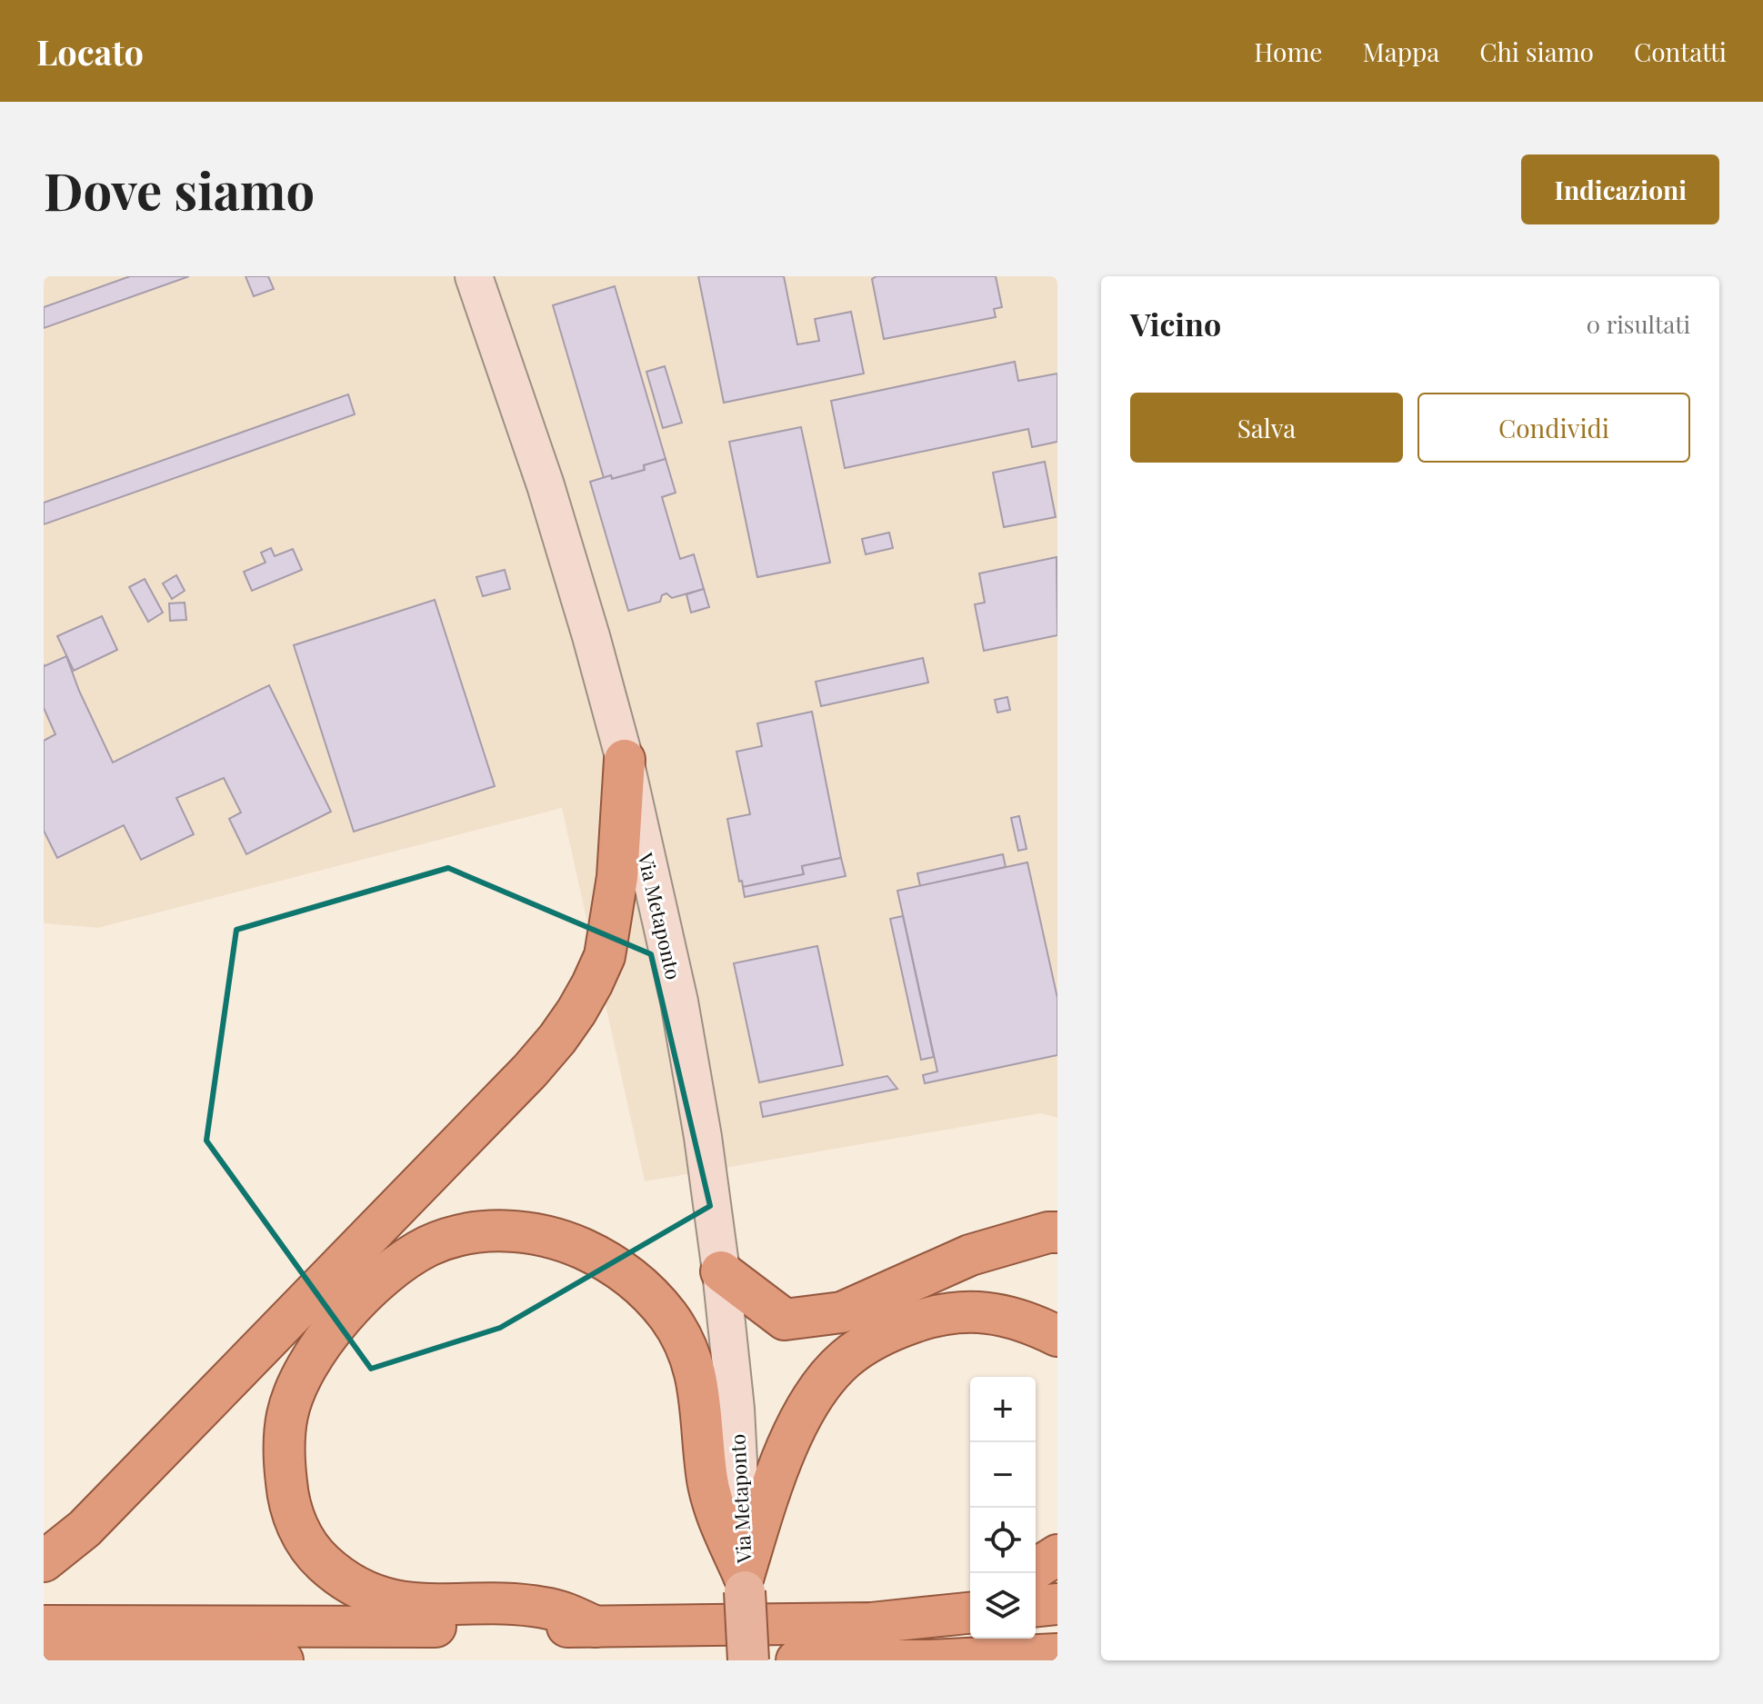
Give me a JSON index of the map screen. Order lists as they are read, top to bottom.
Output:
{
  "streets": {
    "main road": ["Via Metaponto"]
  },
  "page": {
    "header": "Locato",
    "nav": [
      "Home",
      "Mappa",
      "Chi siamo",
      "Contatti"
    ],
    "buttons": [
      "Indicazioni",
      ["Salva", "Condividi"]
    ],
    "title": "Dove siamo",
    "heading": ["Vicino", "0 risultati"],
    "map_buttons": ["+", "−"]
  }
}
